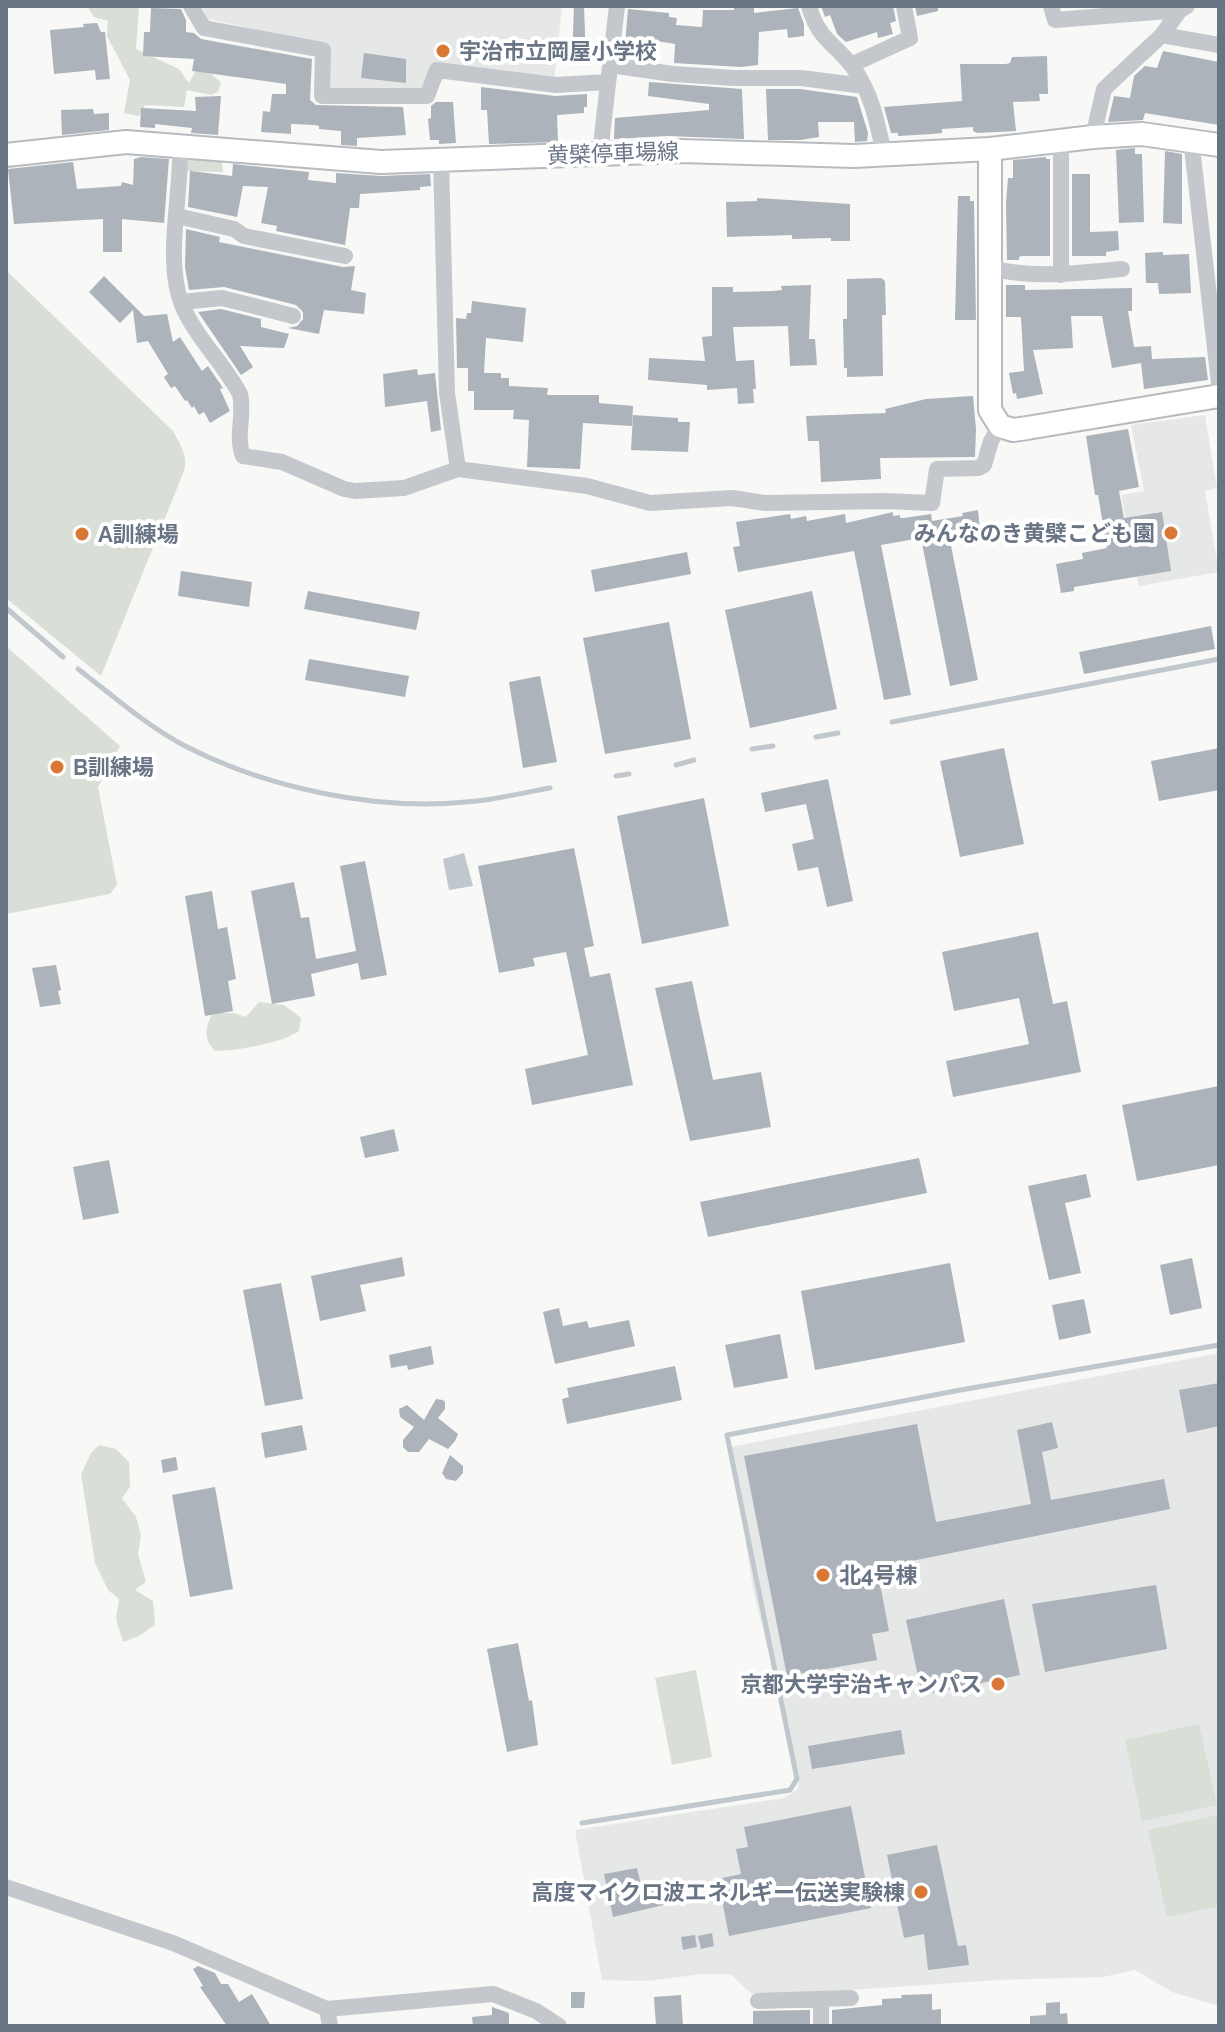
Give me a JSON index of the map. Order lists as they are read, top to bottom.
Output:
{
  "streets": {
    "main road": ["黄檗停車場線"]
  },
  "places": [
    "宇治市立岡屋小学校",
    "みんなのき黄檗こども園",
    "A訓練場",
    "B訓練場",
    "北4号棟",
    "京都大学宇治キャンパス",
    "高度マイクロ波エネルギー伝送実験棟"
  ]
}
